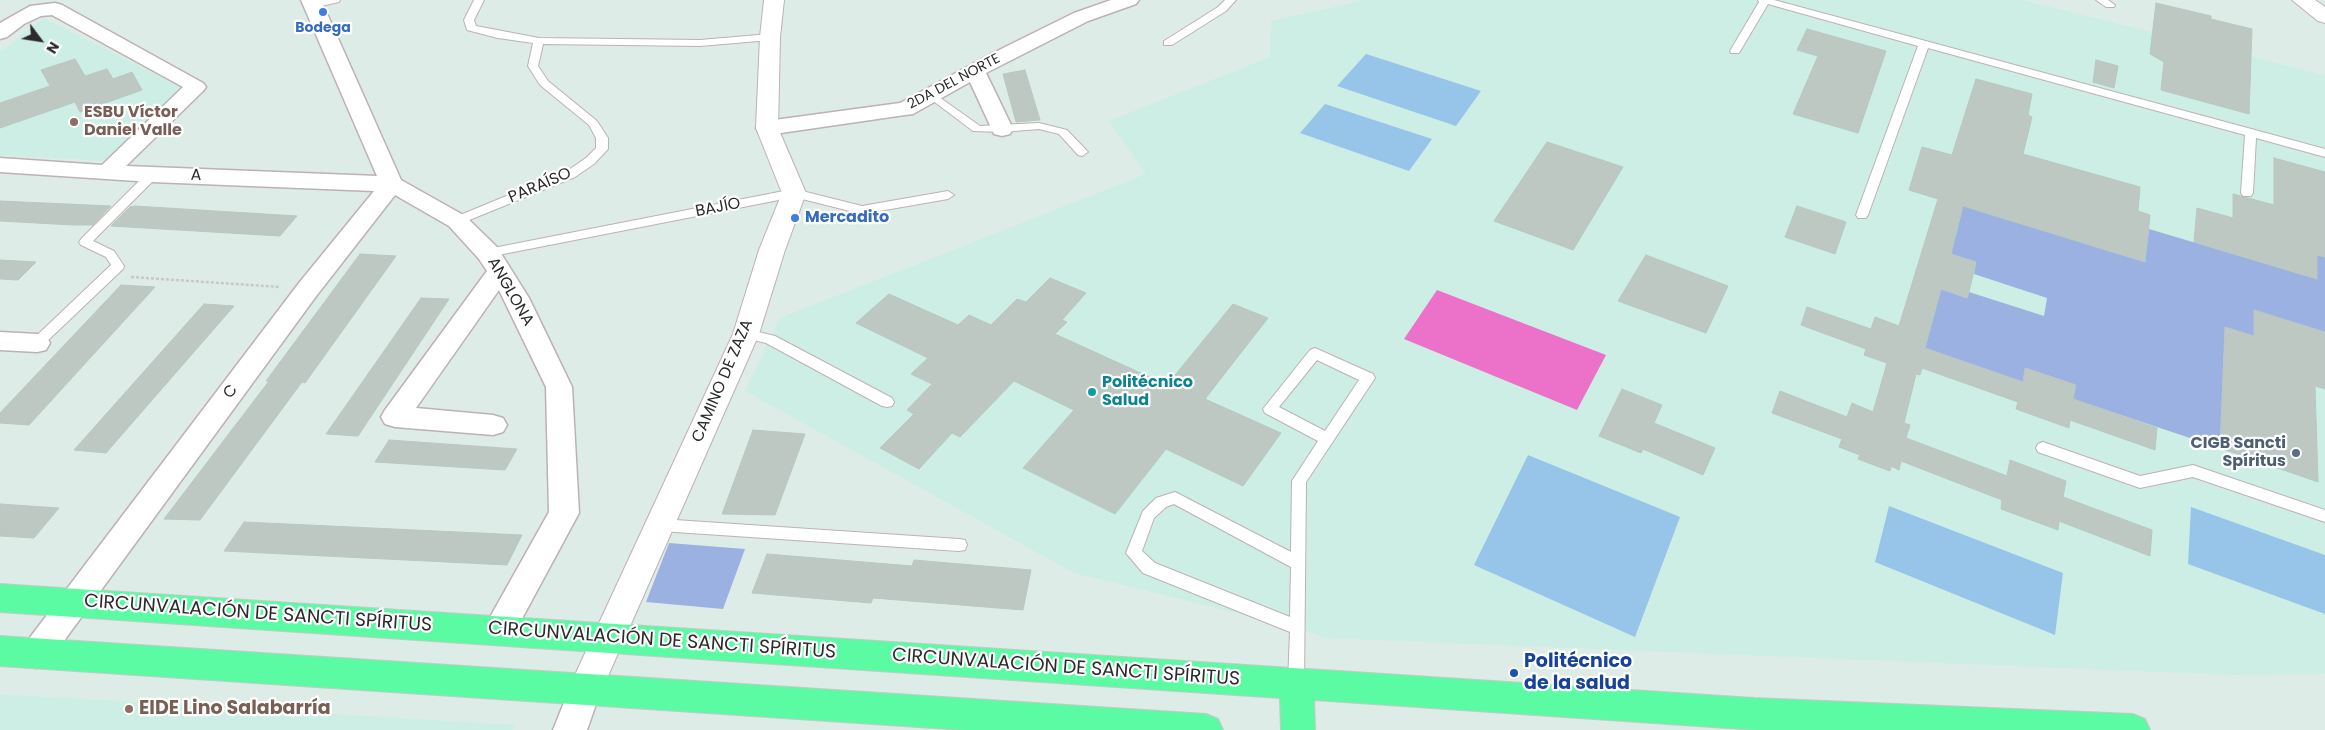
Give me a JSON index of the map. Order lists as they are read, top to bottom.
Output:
{
  "streets": {
    "highway": ["CIRCUNVALACIÓN DE SANCTI SPÍRITUS"],
    "street": [
      "2DA DEL NORTE",
      "A",
      "ANGLONA",
      "CAMINO DE ZAZA",
      "C"
    ],
    "lane": ["PARAÍSO", "BAJÍO"]
  },
  "crossings": [
    ["A", "ANGLONA"],
    ["A", "C"],
    ["PARAÍSO", "ANGLONA"],
    ["BAJÍO", "ANGLONA"],
    ["BAJÍO", "CAMINO DE ZAZA"],
    ["ANGLONA", "C"],
    ["ANGLONA", "CIRCUNVALACIÓN DE SANCTI SPÍRITUS"],
    ["CAMINO DE ZAZA", "CIRCUNVALACIÓN DE SANCTI SPÍRITUS"],
    ["C", "CIRCUNVALACIÓN DE SANCTI SPÍRITUS"]
  ],
  "places": [
    "Bodega",
    "ESBU Víctor Daniel Valle",
    "Mercadito",
    "Politécnico Salud",
    "CIGB Sancti Spíritus",
    "Politécnico de la salud",
    "EIDE Lino Salabarría"
  ],
  "north": "bottom right"
}
